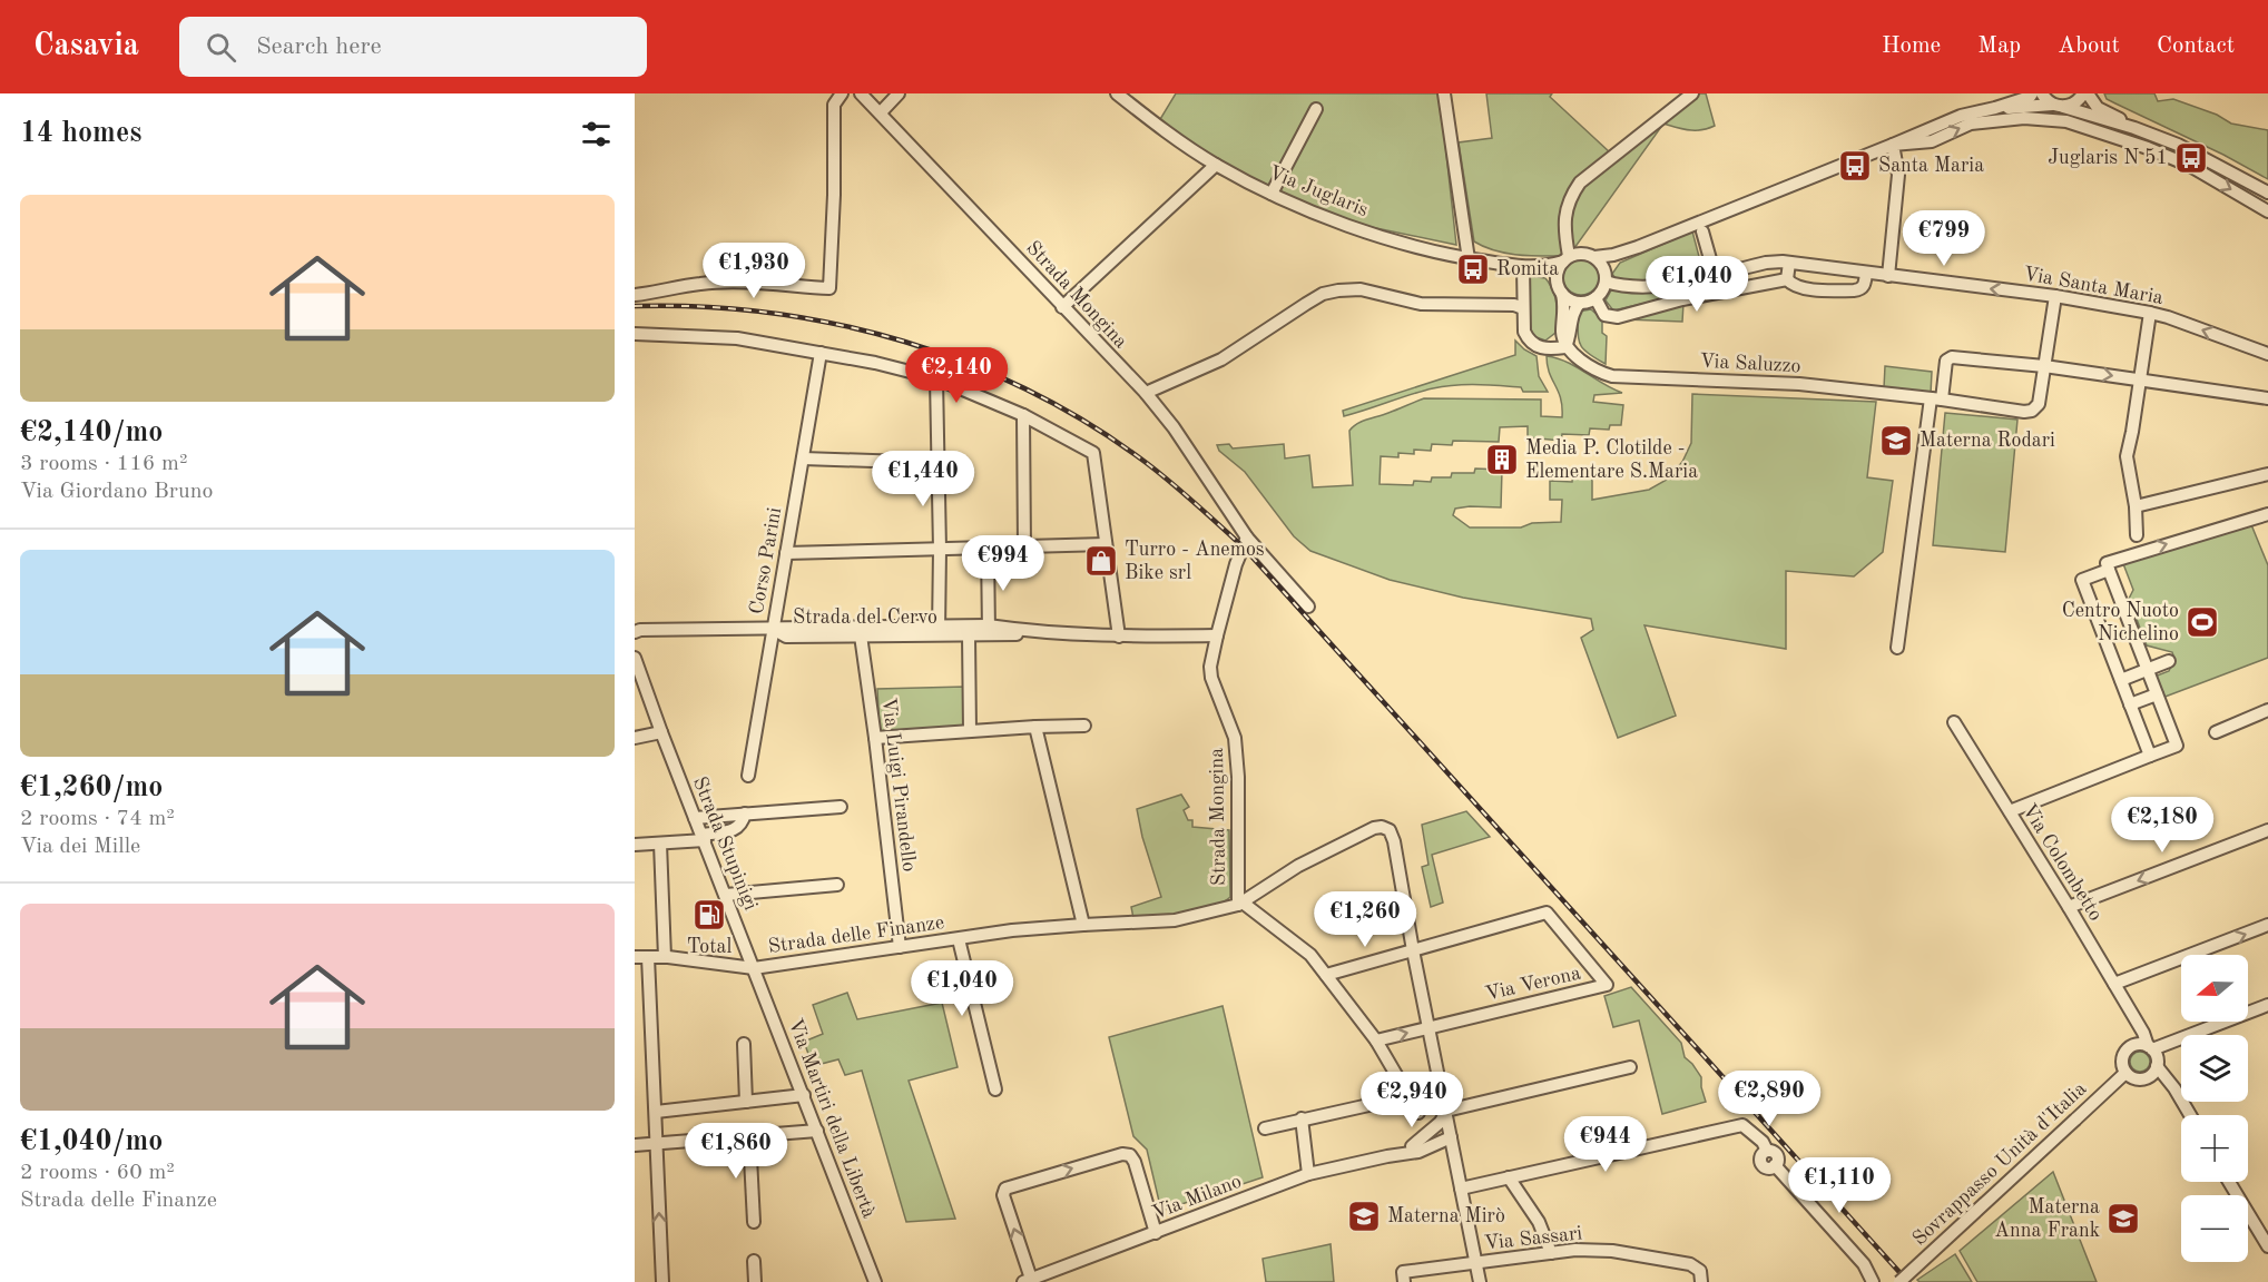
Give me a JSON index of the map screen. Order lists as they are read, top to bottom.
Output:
{
  "streets": {
    "street": [
      "Via Juglaris",
      "Via Santa Maria",
      "Strada Mongina",
      "Via Saluzzo",
      "Corso Parini",
      "Strada del Cervo",
      "Via Luigi Pirandello",
      "Strada Stupinigi",
      "Via Colombetto",
      "Strada delle Finanze",
      "Via Verona",
      "Via Martiri della Libertà",
      "Sovrappasso Unità d'Italia",
      "Via Milano",
      "Via Sassari"
    ]
  },
  "crossings": [
    ["Via Juglaris", "Via Santa Maria"],
    ["Via Santa Maria", "Via Saluzzo"],
    ["Strada Mongina", "Strada del Cervo"],
    ["Strada Mongina", "Strada delle Finanze"],
    ["Corso Parini", "Strada del Cervo"],
    ["Strada del Cervo", "Via Luigi Pirandello"],
    ["Via Luigi Pirandello", "Strada delle Finanze"],
    ["Strada Stupinigi", "Strada delle Finanze"],
    ["Strada Stupinigi", "Via Martiri della Libertà"],
    ["Via Colombetto", "Sovrappasso Unità d'Italia"],
    ["Strada delle Finanze", "Via Verona"],
    ["Strada delle Finanze", "Via Martiri della Libertà"]
  ],
  "places": {
    "bus stop": ["Juglaris N 51", "Santa Maria", "Romita"],
    "school or university": ["Materna Rodari", "Materna Mirò", "Materna Anna Frank"],
    "building": ["Media P. Clotilde - Elementare S.Maria"],
    "shop": ["Turro - Anemos Bike srl"],
    "sports": ["Centro Nuoto Nichelino"],
    "fuel station": ["Total"]
  },
  "north": "left",
  "page": {
    "header": "Casavia",
    "search": "Search here",
    "nav": [
      "Home",
      "Map",
      "About",
      "Contact"
    ],
    "heading": "14 homes",
    "list": [
      {
        "name": "€2,140/mo",
        "note": "3 rooms · 116 m² · Via Giordano Bruno"
      },
      {
        "name": "€1,260/mo",
        "note": "2 rooms · 74 m² · Via dei Mille"
      },
      {
        "name": "€1,040/mo",
        "note": "2 rooms · 60 m² · Strada delle Finanze"
      }
    ],
    "price": [
      "€799",
      "€1,930",
      "€1,040",
      "€2,140",
      "€1,440",
      "€994",
      "€2,180",
      "€1,260",
      "€1,040",
      "€2,890",
      "€2,940",
      "€944",
      "€1,860",
      "€1,110"
    ],
    "map_buttons": ["+", "−"]
  }
}
